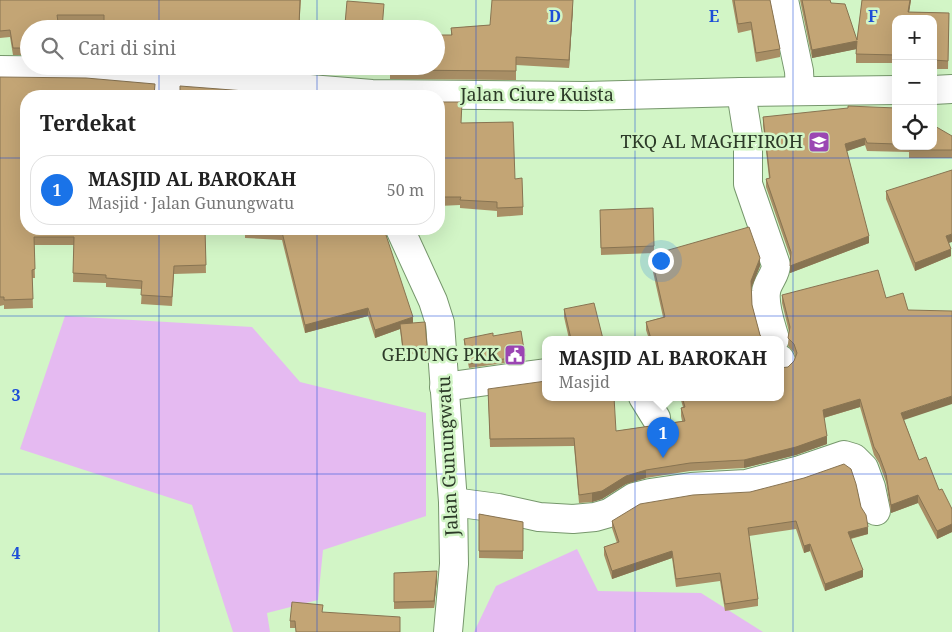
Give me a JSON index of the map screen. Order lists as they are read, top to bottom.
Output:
{
  "streets": {
    "street": ["Jalan Ciure Kuista", "Jalan Gunungwatu"]
  },
  "places": {
    "school or university": ["TKQ AL MAGHFIROH"],
    "public building": ["GEDUNG PKK"]
  },
  "page": {
    "map_buttons": ["+", "−"],
    "search": "Cari di sini",
    "heading": "Terdekat",
    "list": [
      {
        "mark": "1",
        "name": "MASJID AL BAROKAH",
        "note": "Masjid · Jalan Gunungwatu",
        "value": "50 m"
      }
    ],
    "popup": ["MASJID AL BAROKAH", "Masjid"],
    "pins": "1"
  },
  "grid": {
    "columns": ["D", "E", "F"],
    "rows": ["3", "4"]
  }
}
